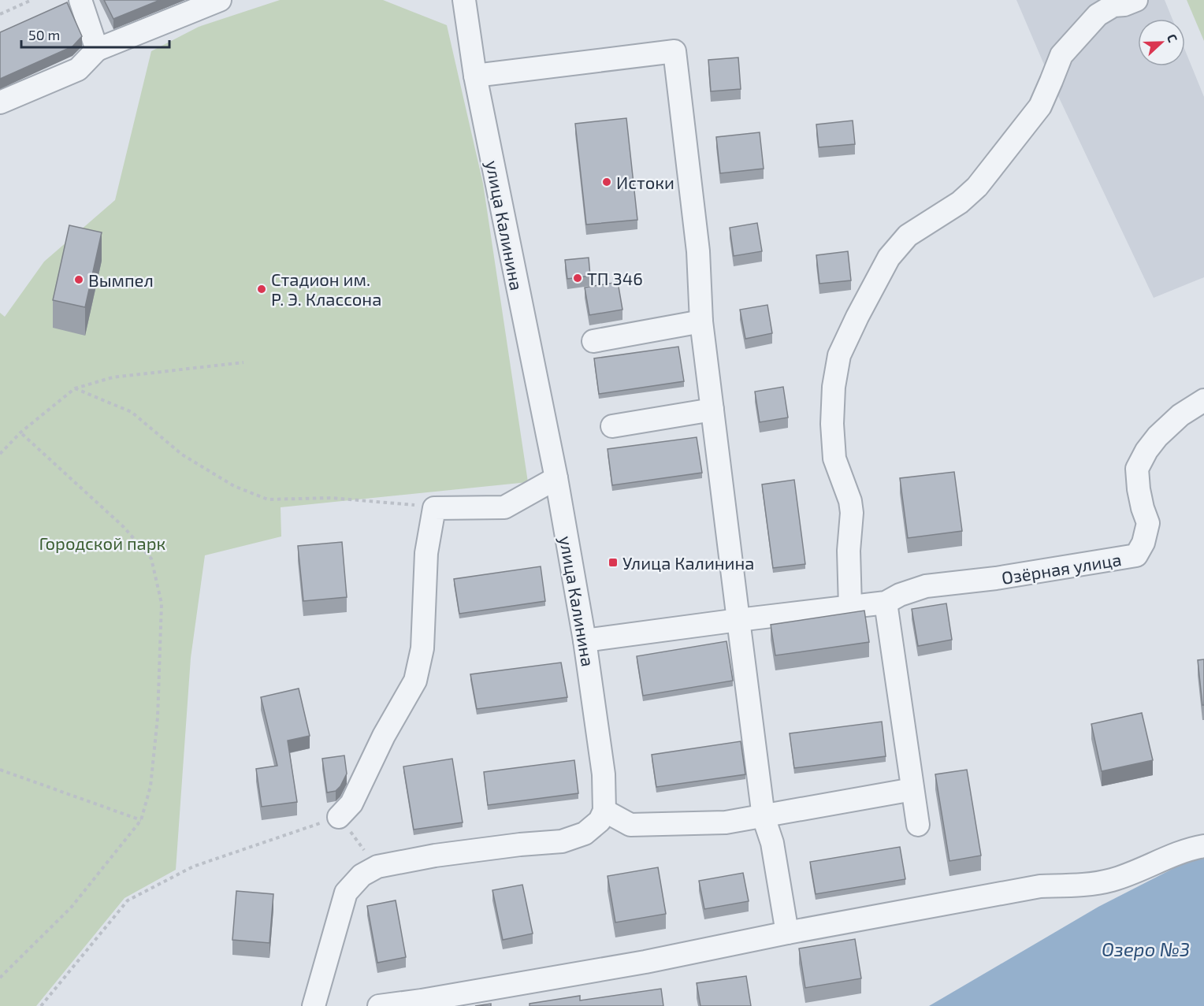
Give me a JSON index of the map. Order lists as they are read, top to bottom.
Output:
{
  "streets": {
    "street": ["улица Калинина", "Озёрная улица"]
  },
  "water": ["Озеро №3"],
  "parks": ["Городской парк"],
  "places": {
    "other": [
      "Истоки",
      "ТП 346",
      "Вымпел",
      "Стадион им. Р. Э. Классона"
    ],
    "transit": ["Улица Калинина"]
  },
  "scale_bar": "50 m",
  "north": "right"
}
